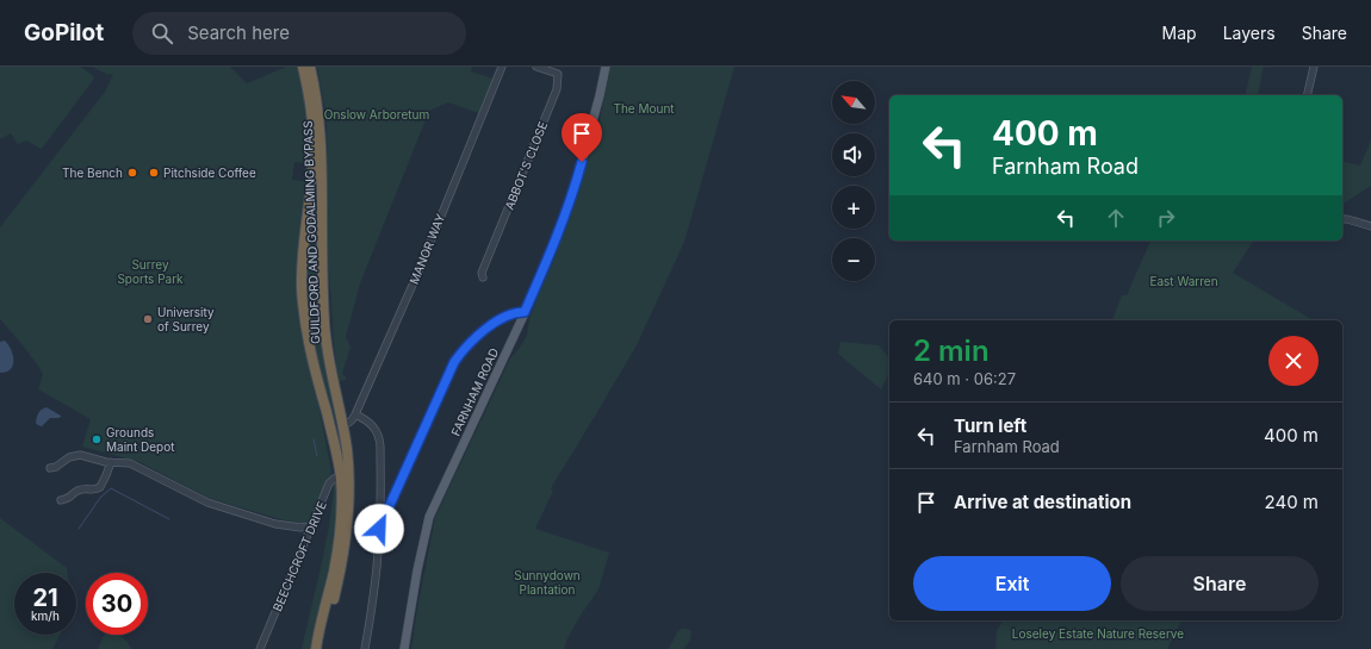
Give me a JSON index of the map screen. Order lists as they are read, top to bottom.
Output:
{
  "streets": {
    "highway": ["GUILDFORD AND GODALMING BYPASS"],
    "main road": ["FARNHAM ROAD"],
    "street": ["ABBOT'S CLOSE", "MANOR WAY", "BEECHCROFT DRIVE"]
  },
  "crossings": [
    ["GUILDFORD AND GODALMING BYPASS", "MANOR WAY"],
    ["GUILDFORD AND GODALMING BYPASS", "BEECHCROFT DRIVE"]
  ],
  "parks": [
    "The Mount",
    "Onslow Arboretum",
    "Surrey Sports Park",
    "East Warren",
    "Sunnydown Plantation",
    "Loseley Estate Nature Reserve"
  ],
  "places": [
    "The Bench",
    "Pitchside Coffee",
    "University of Surrey",
    "Grounds Maint Depot"
  ],
  "north": "top left",
  "page": {
    "header": "GoPilot",
    "search": "Search here",
    "nav": ["Map", "Layers", "Share"],
    "map_buttons": ["+", "−"],
    "turn": ["400 m", "Farnham Road"],
    "heading": ["2 min", "640 m · 06:27"],
    "list": [
      {
        "name": "Turn left",
        "note": "Farnham Road",
        "value": "400 m"
      },
      {
        "name": "Arrive at destination",
        "value": "240 m"
      }
    ],
    "buttons": ["Exit", "Share"],
    "speed": "21 km/h",
    "limit": "30"
  }
}
